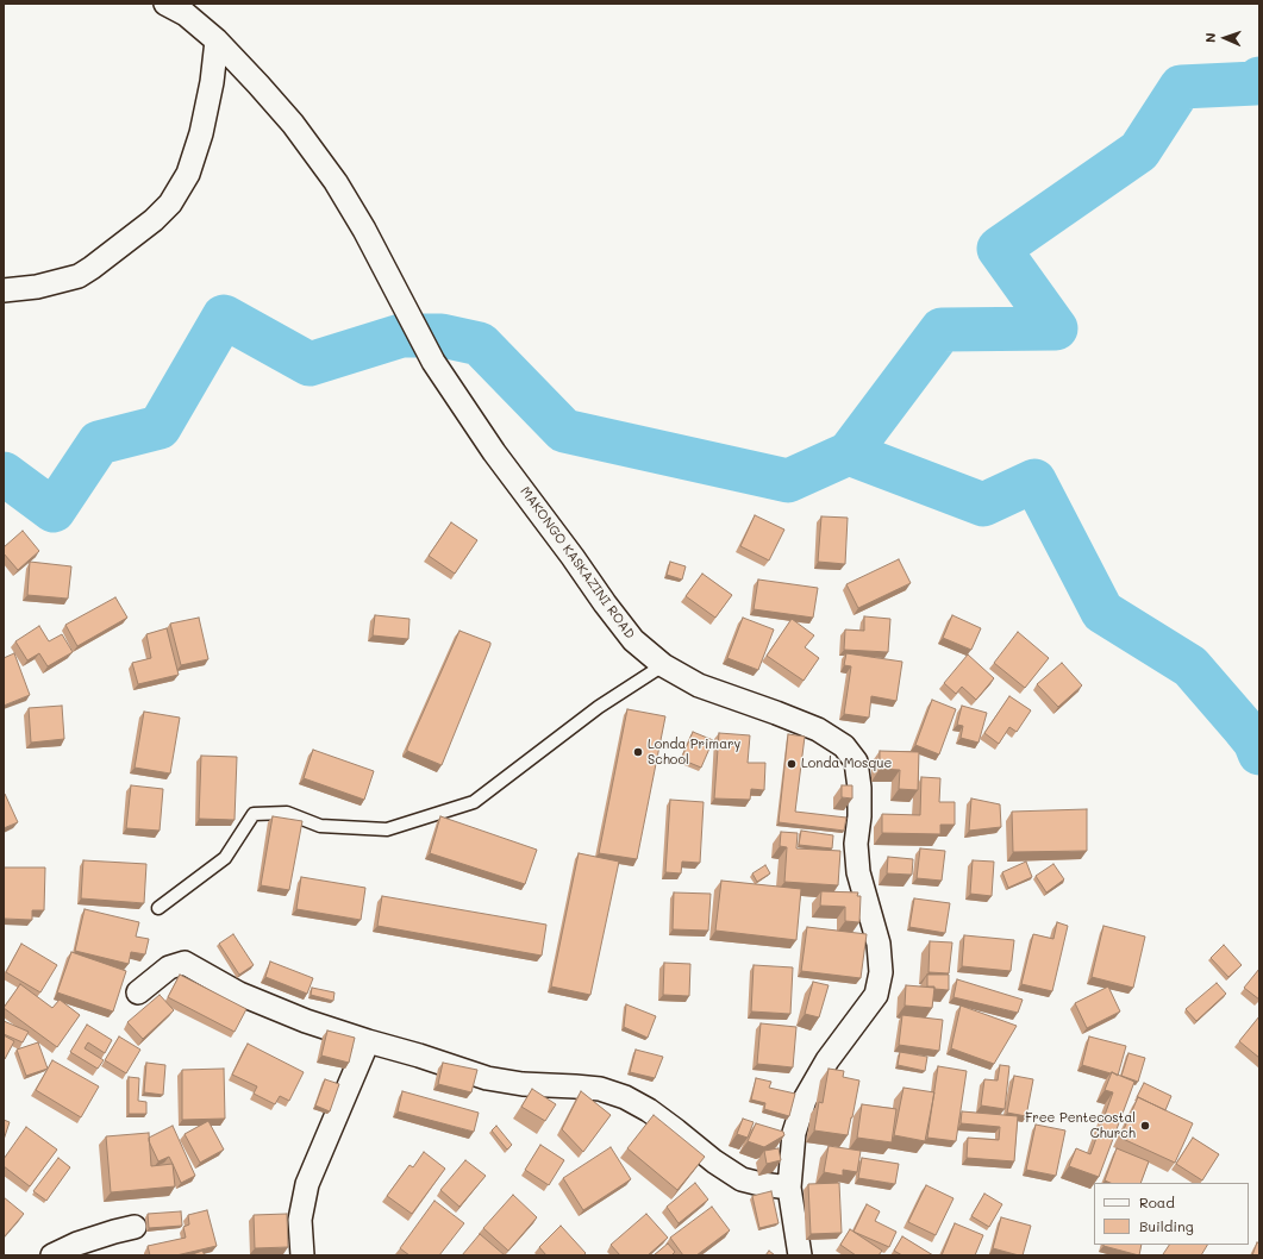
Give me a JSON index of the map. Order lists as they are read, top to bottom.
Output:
{
  "streets": {
    "street": ["MAKONGO KASKAZINI ROAD"]
  },
  "places": ["Londa Primary School", "Londa Mosque", "Free Pentecostal Church"],
  "legend": ["Road", "Building"],
  "north": "left"
}
